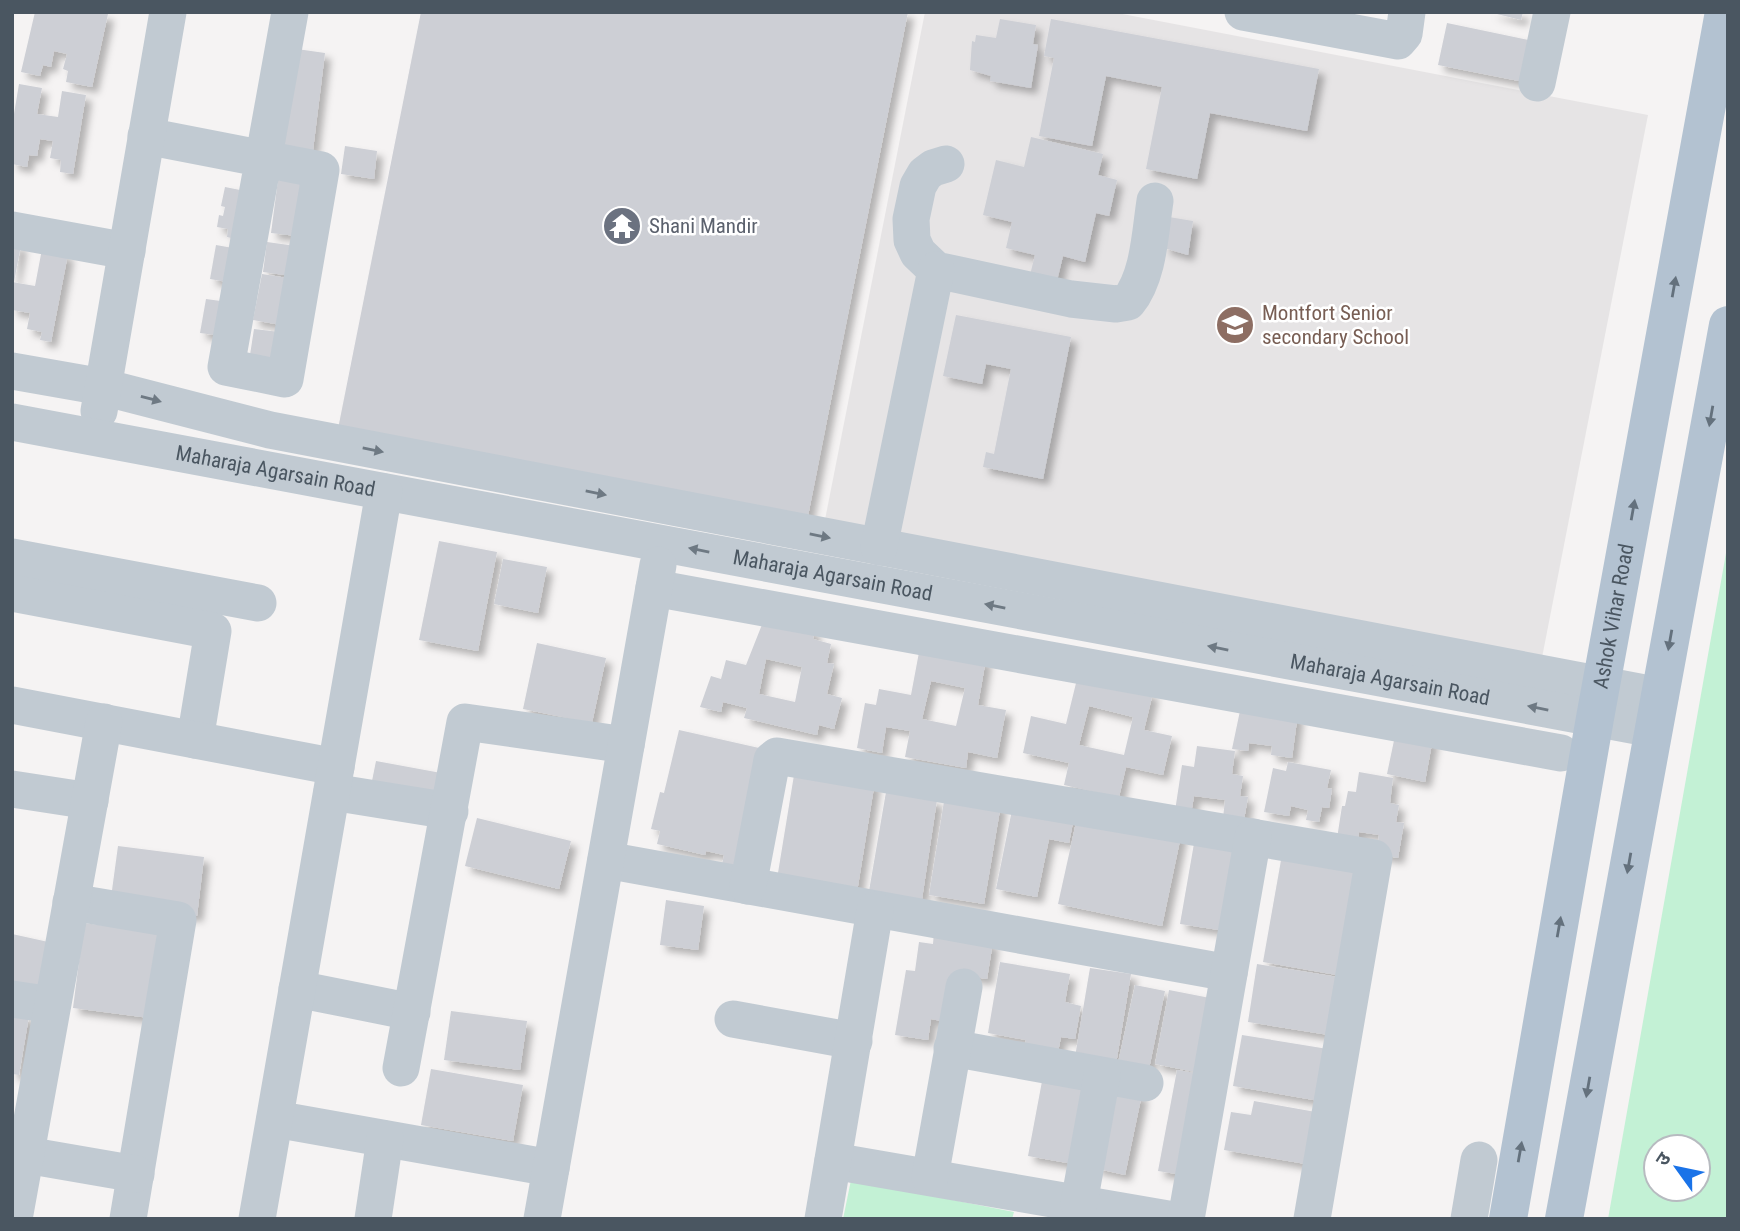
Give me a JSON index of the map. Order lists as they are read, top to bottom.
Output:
{
  "streets": {
    "main road": ["Ashok Vihar Road"],
    "street": ["Maharaja Agarsain Road"]
  },
  "crossings": [
    ["Maharaja Agarsain Road", "Ashok Vihar Road"]
  ],
  "places": {
    "temple": ["Shani Mandir"],
    "school or university": ["Montfort Senior secondary School"]
  },
  "north": "top left"
}
